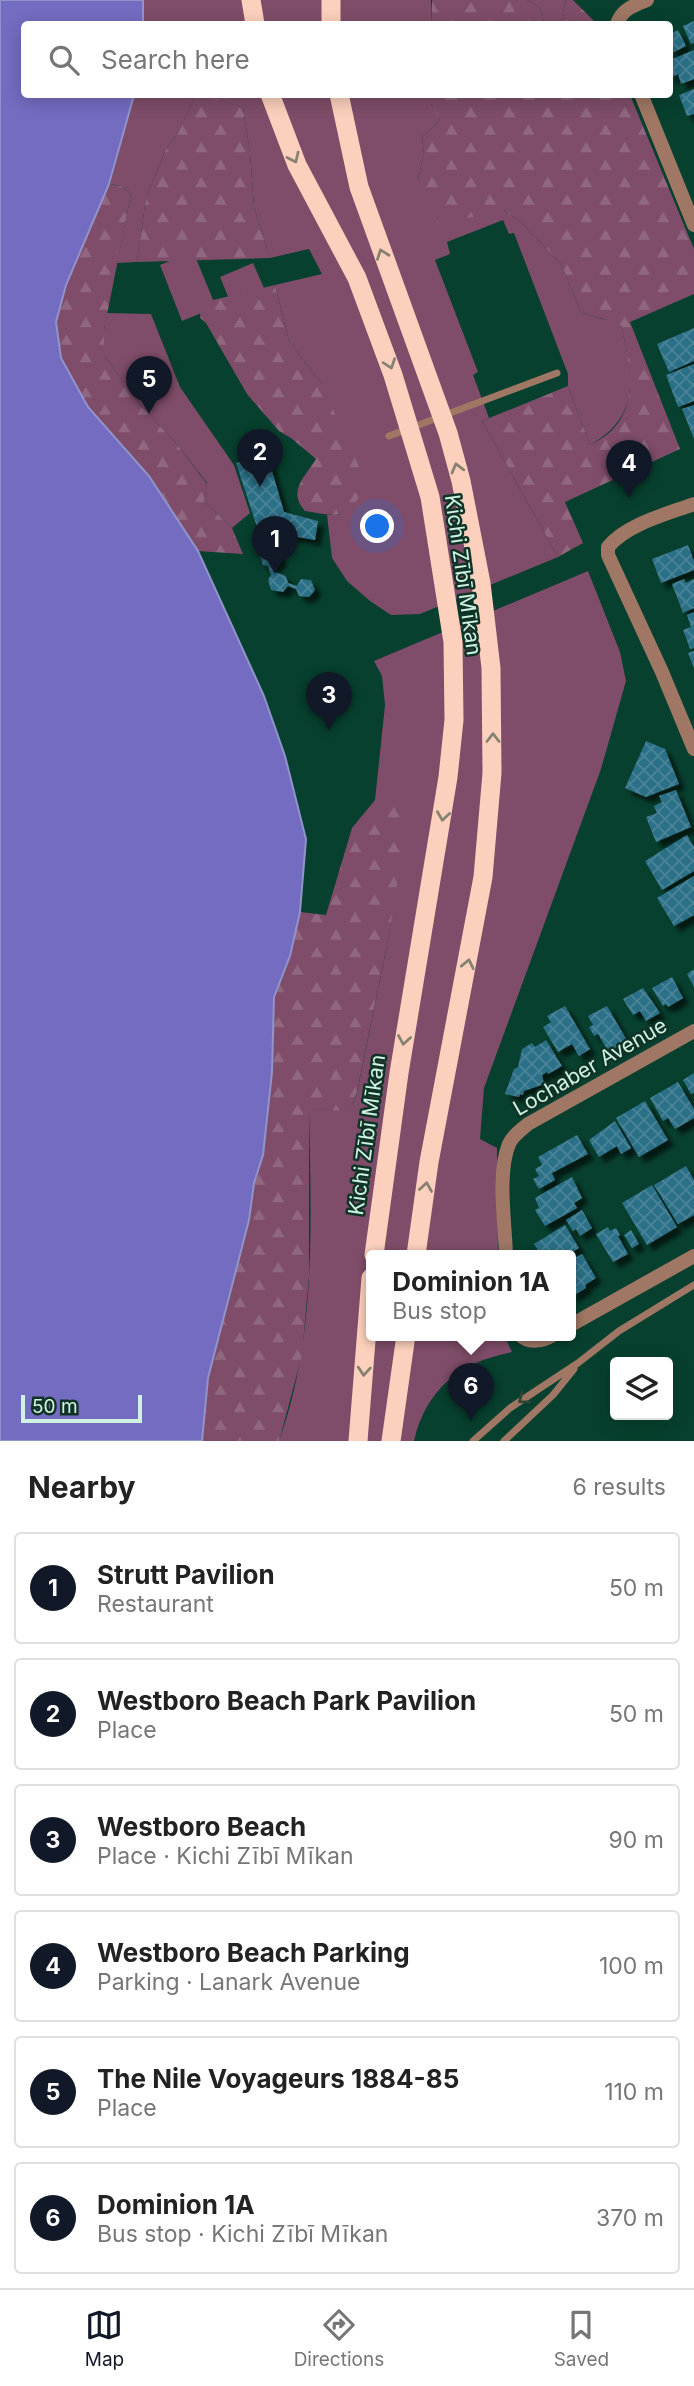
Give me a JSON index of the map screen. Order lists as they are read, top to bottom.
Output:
{
  "streets": {
    "highway": ["Kichi Zībī Mīkan"],
    "street": ["Lochaber Avenue"]
  },
  "scale_bar": "50 m",
  "page": {
    "search": "Search here",
    "pins": [
      "5",
      "2",
      "4",
      "1",
      "3",
      "6"
    ],
    "popup": ["Dominion 1A", "Bus stop"],
    "scale": "50 m",
    "heading": ["Nearby", "6 results"],
    "list": [
      {
        "mark": "1",
        "name": "Strutt Pavilion",
        "note": "Restaurant",
        "value": "50 m"
      },
      {
        "mark": "2",
        "name": "Westboro Beach Park Pavilion",
        "note": "Place",
        "value": "50 m"
      },
      {
        "mark": "3",
        "name": "Westboro Beach",
        "note": "Place · Kichi Zībī Mīkan",
        "value": "90 m"
      },
      {
        "mark": "4",
        "name": "Westboro Beach Parking",
        "note": "Parking · Lanark Avenue",
        "value": "100 m"
      },
      {
        "mark": "5",
        "name": "The Nile Voyageurs 1884-85",
        "note": "Place",
        "value": "110 m"
      },
      {
        "mark": "6",
        "name": "Dominion 1A",
        "note": "Bus stop · Kichi Zībī Mīkan",
        "value": "370 m"
      }
    ],
    "nav": ["Map", "Directions", "Saved"]
  }
}
